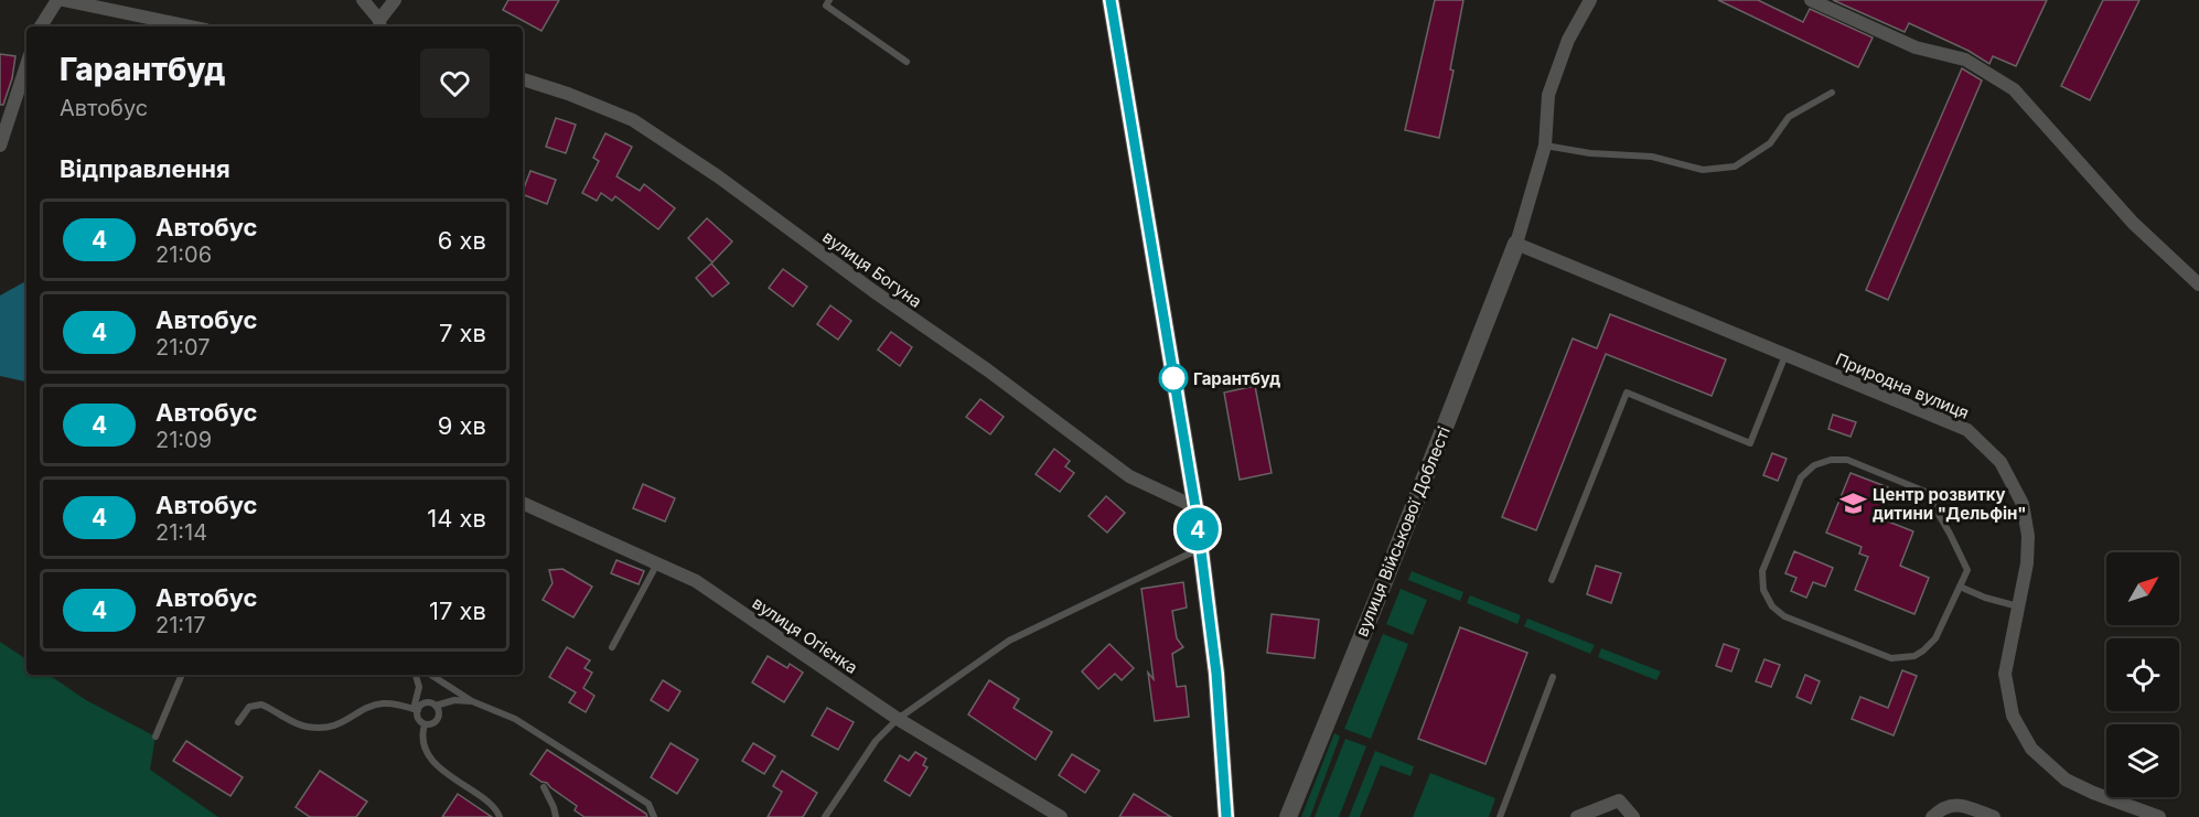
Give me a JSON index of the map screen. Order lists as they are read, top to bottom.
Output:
{
  "streets": {
    "street": [
      "вулиця Богуна",
      "Природна вулиця",
      "вулиця Військової Доблесті",
      "вулиця Огієнка"
    ]
  },
  "crossings": [
    ["Природна вулиця", "вулиця Військової Доблесті"]
  ],
  "places": {
    "other": ["Гарантбуд"],
    "school or university": ["Центр розвитку дитини \"Дельфін\""]
  },
  "lines": ["bus line 4"],
  "north": "top right",
  "page": {
    "on_map": "4",
    "heading": [
      ["Гарантбуд", "Автобус"],
      "Відправлення"
    ],
    "list": [
      {
        "mark": "4",
        "name": "Автобус",
        "note": "21:06",
        "value": "6 хв"
      },
      {
        "mark": "4",
        "name": "Автобус",
        "note": "21:07",
        "value": "7 хв"
      },
      {
        "mark": "4",
        "name": "Автобус",
        "note": "21:09",
        "value": "9 хв"
      },
      {
        "mark": "4",
        "name": "Автобус",
        "note": "21:14",
        "value": "14 хв"
      },
      {
        "mark": "4",
        "name": "Автобус",
        "note": "21:17",
        "value": "17 хв"
      }
    ]
  }
}
